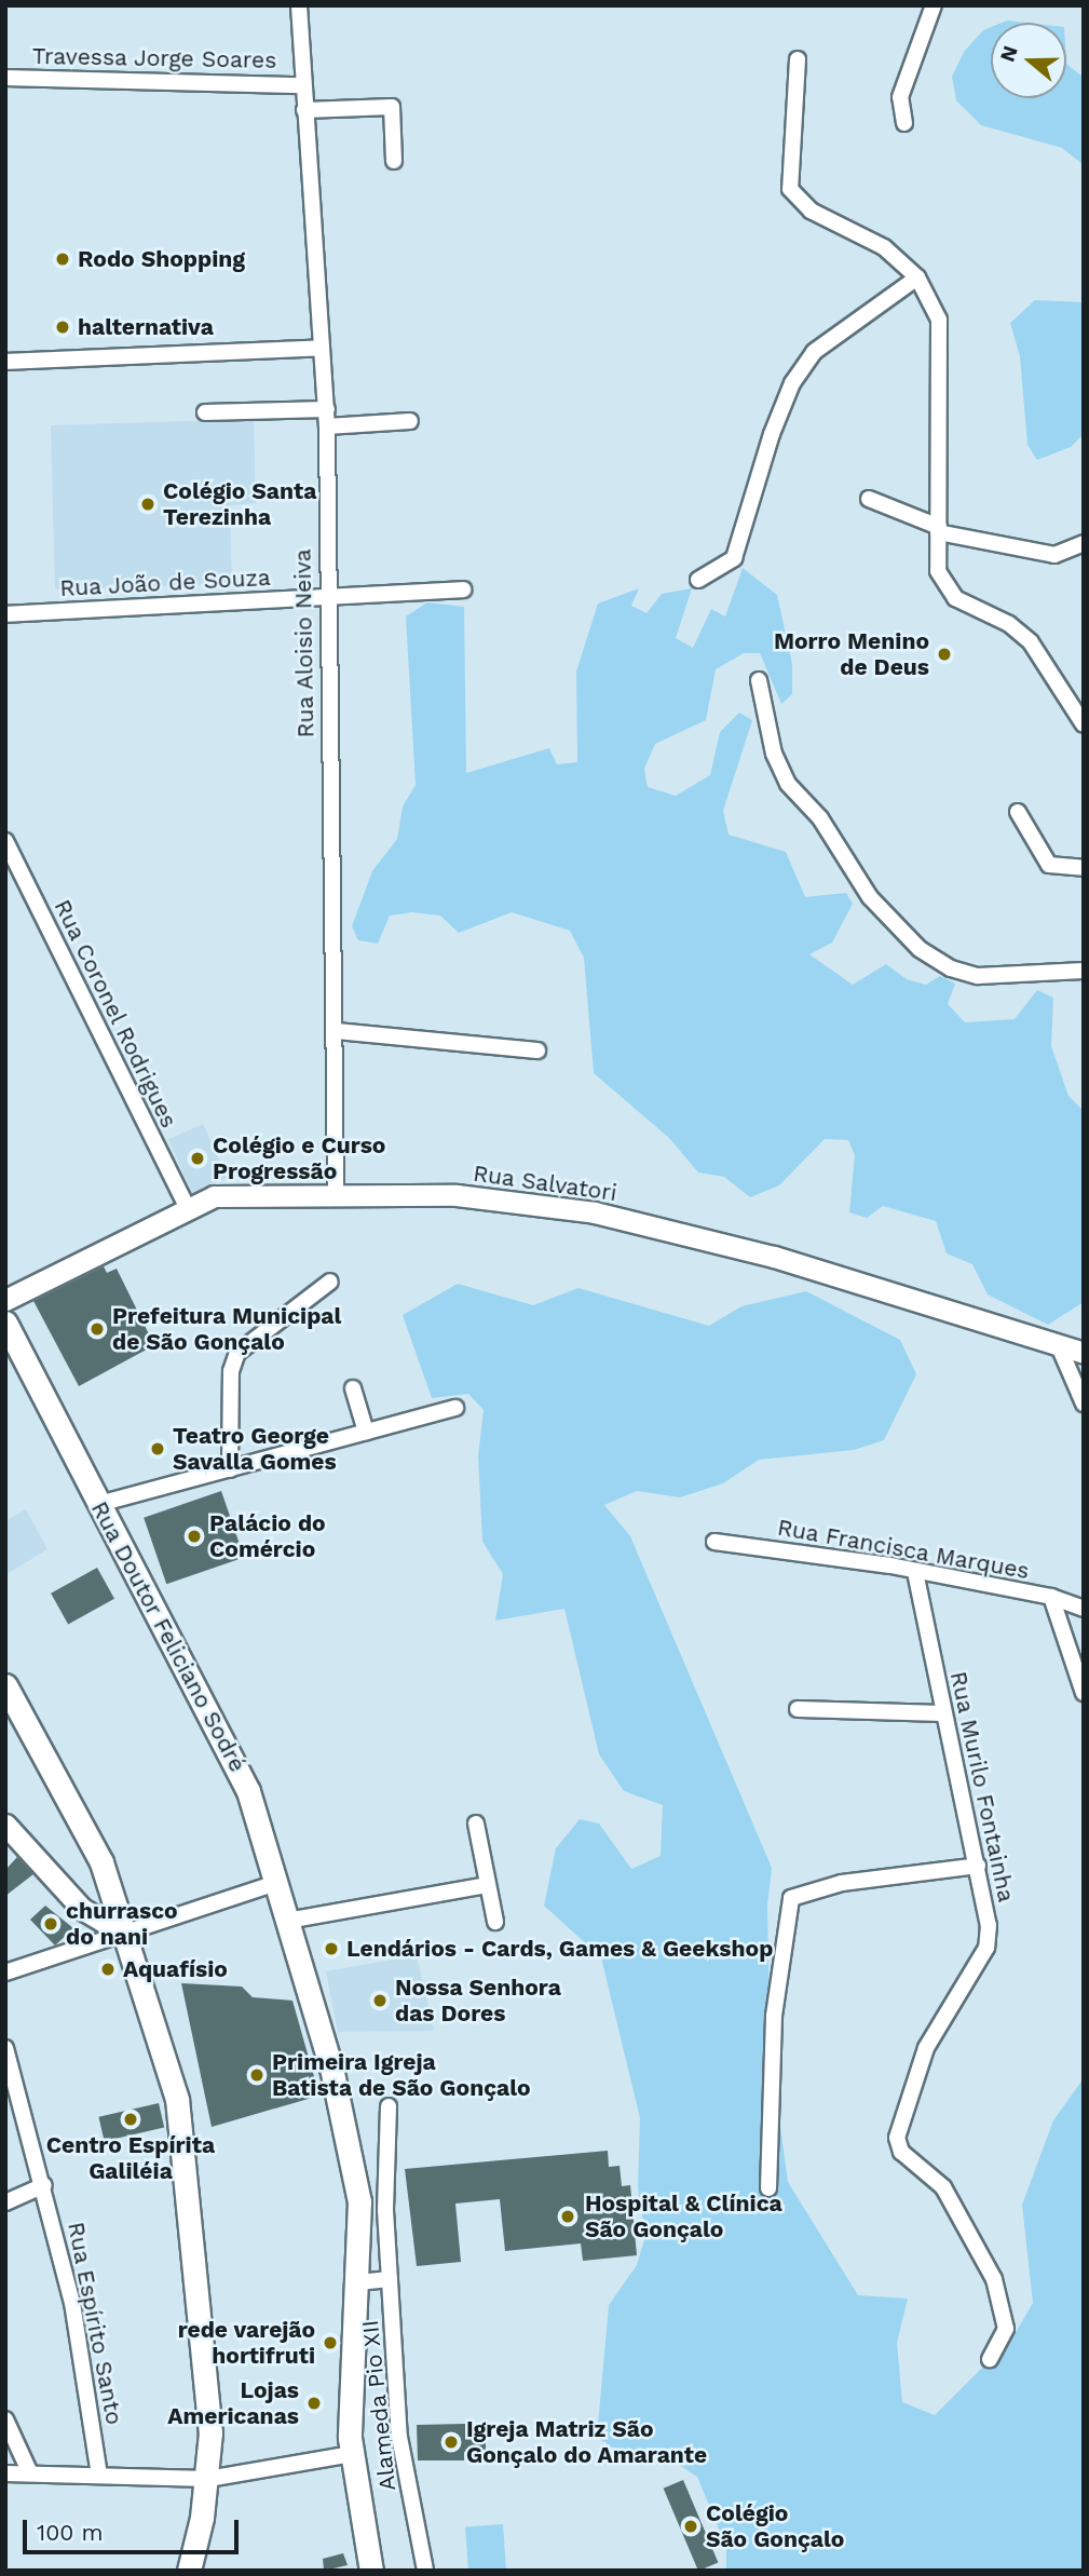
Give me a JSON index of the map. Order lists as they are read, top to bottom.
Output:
{
  "streets": {
    "main road": ["Rua Salvatori", "Rua Doutor Feliciano Sodré"],
    "street": [
      "Travessa Jorge Soares",
      "Rua João de Souza",
      "Rua Aloisio Neiva",
      "Rua Coronel Rodrigues",
      "Rua Francisca Marques",
      "Rua Murilo Fontainha",
      "Rua Espírito Santo",
      "Alameda Pio XII"
    ]
  },
  "crossings": [
    ["Travessa Jorge Soares", "Rua Aloisio Neiva"],
    ["Rua João de Souza", "Rua Aloisio Neiva"],
    ["Rua Aloisio Neiva", "Rua Salvatori"],
    ["Rua Coronel Rodrigues", "Rua Salvatori"],
    ["Rua Francisca Marques", "Rua Murilo Fontainha"]
  ],
  "places": [
    "Rodo Shopping",
    "halternativa",
    "Colégio Santa Terezinha",
    "Morro Menino de Deus",
    "Colégio e Curso Progressão",
    "Prefeitura Municipal de São Gonçalo",
    "Teatro George Savalla Gomes",
    "Palácio do Comércio",
    "churrasco do nani",
    "Lendários - Cards, Games & Geekshop",
    "Aquafísio",
    "Nossa Senhora das Dores",
    "Primeira Igreja Batista de São Gonçalo",
    "Centro Espírita Galiléia",
    "Hospital & Clínica São Gonçalo",
    "rede varejão hortifruti",
    "Lojas Americanas",
    "Igreja Matriz São Gonçalo do Amarante",
    "Colégio São Gonçalo"
  ],
  "scale_bar": "100 m",
  "north": "left"
}
